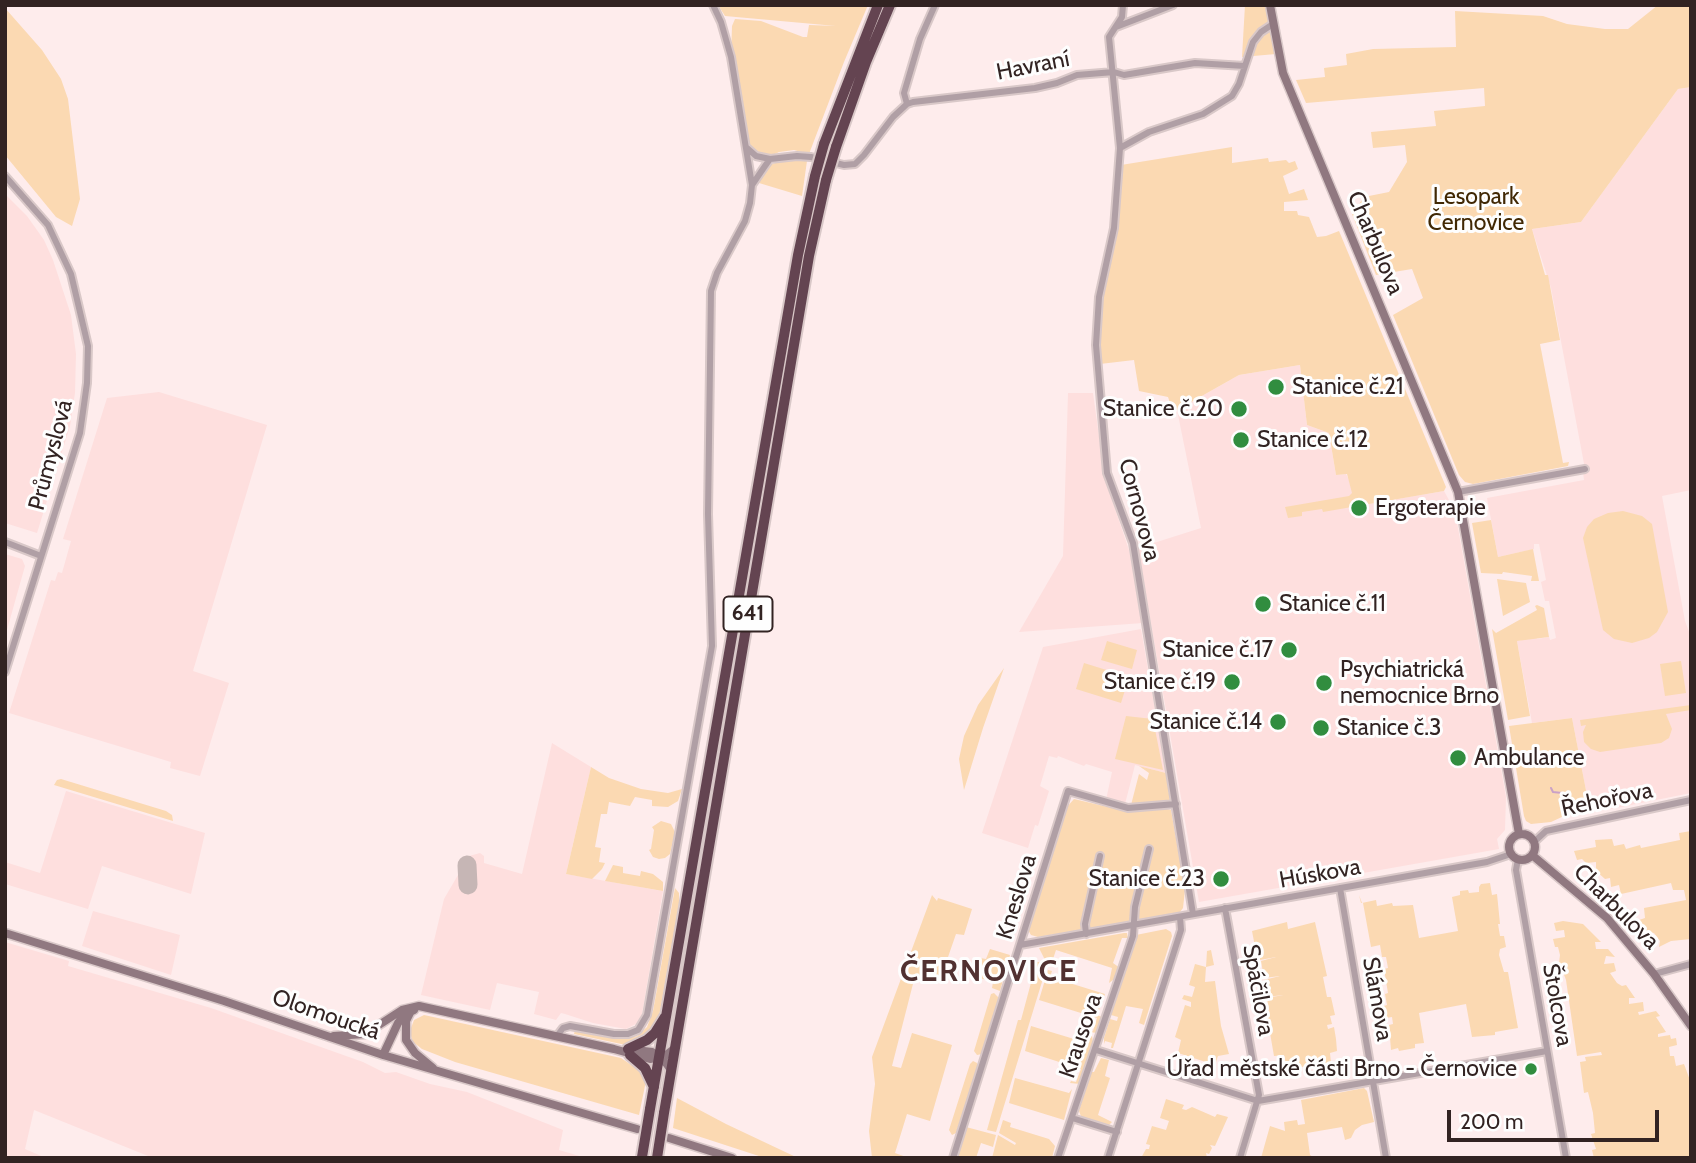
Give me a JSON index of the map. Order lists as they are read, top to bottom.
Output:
{
  "streets": {
    "highway": ["641"],
    "main road": ["Charbulova", "Olomoucká"],
    "street": [
      "Havraní",
      "Průmyslová",
      "Cornovova",
      "Řehořova",
      "Húskova",
      "Kneslova",
      "Spáčilova",
      "Slámova",
      "Štolcova",
      "Krausova"
    ]
  },
  "crossings": [
    ["Havraní", "Cornovova"],
    ["Charbulova", "Řehořova"],
    ["Charbulova", "Húskova"],
    ["Charbulova", "Štolcova"],
    ["Cornovova", "Húskova"],
    ["Cornovova", "Kneslova"],
    ["Řehořova", "Húskova"],
    ["Řehořova", "Štolcova"],
    ["Húskova", "Kneslova"],
    ["Húskova", "Spáčilova"],
    ["Húskova", "Slámova"],
    ["Húskova", "Štolcova"],
    ["Húskova", "Krausova"]
  ],
  "districts": ["ČERNOVICE"],
  "parks": ["Lesopark Černovice"],
  "places": [
    "Stanice č.21",
    "Stanice č.20",
    "Stanice č.12",
    "Ergoterapie",
    "Stanice č.11",
    "Stanice č.17",
    "Stanice č.19",
    "Psychiatrická nemocnice Brno",
    "Stanice č.14",
    "Stanice č.3",
    "Ambulance",
    "Stanice č.23",
    "Úřad městské části Brno - Černovice"
  ],
  "scale_bar": "200 m"
}
